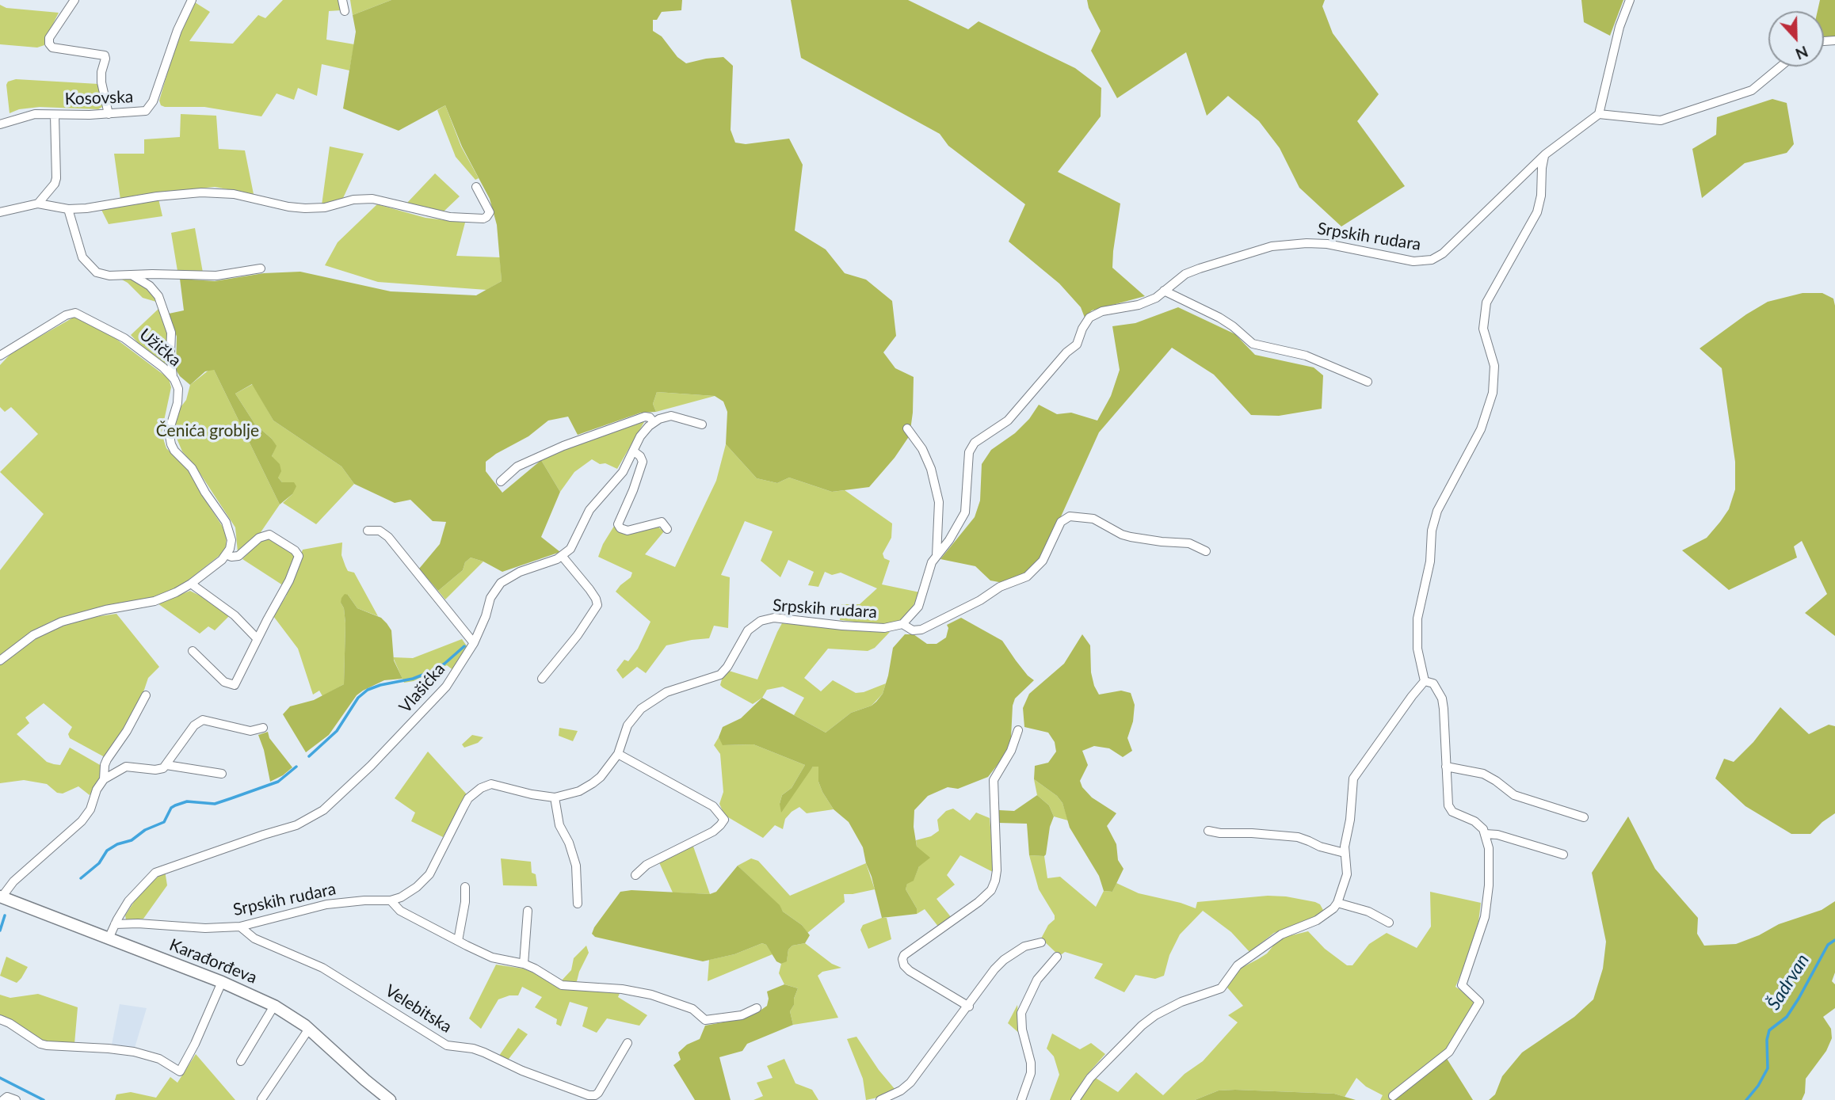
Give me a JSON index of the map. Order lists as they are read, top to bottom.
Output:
{
  "streets": {
    "main road": ["Karađorđeva"],
    "street": [
      "Kosovska",
      "Srpskih rudara",
      "Užička",
      "Vlašićka",
      "Velebitska"
    ]
  },
  "crossings": [
    ["Srpskih rudara", "Vlašićka"],
    ["Srpskih rudara", "Velebitska"],
    ["Vlašićka", "Karađorđeva"]
  ],
  "water": ["Šadrvan"],
  "parks": ["Čenića groblje"],
  "north": "bottom"
}
